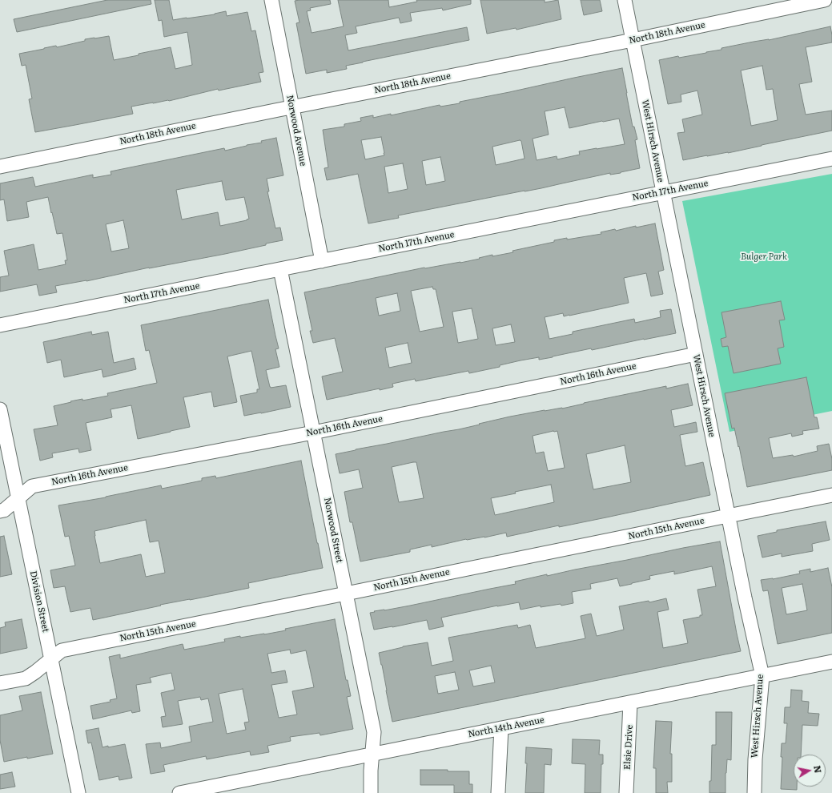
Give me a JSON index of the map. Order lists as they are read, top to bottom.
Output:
{
  "streets": {
    "street": [
      "North 18th Avenue",
      "Norwood Avenue",
      "West Hirsch Avenue",
      "North 17th Avenue",
      "North 16th Avenue",
      "North 15th Avenue",
      "Norwood Street",
      "Division Street",
      "North 14th Avenue",
      "Elsie Drive"
    ]
  },
  "crossings": [
    ["North 18th Avenue", "Norwood Avenue"],
    ["North 18th Avenue", "West Hirsch Avenue"],
    ["Norwood Avenue", "North 17th Avenue"],
    ["West Hirsch Avenue", "North 17th Avenue"],
    ["West Hirsch Avenue", "North 16th Avenue"],
    ["West Hirsch Avenue", "North 15th Avenue"],
    ["West Hirsch Avenue", "North 14th Avenue"],
    ["North 17th Avenue", "Norwood Street"],
    ["North 16th Avenue", "Norwood Street"],
    ["North 16th Avenue", "Division Street"],
    ["North 15th Avenue", "Norwood Street"],
    ["North 15th Avenue", "Division Street"],
    ["Norwood Street", "North 14th Avenue"],
    ["North 14th Avenue", "Elsie Drive"]
  ],
  "parks": ["Bulger Park"],
  "north": "right"
}
